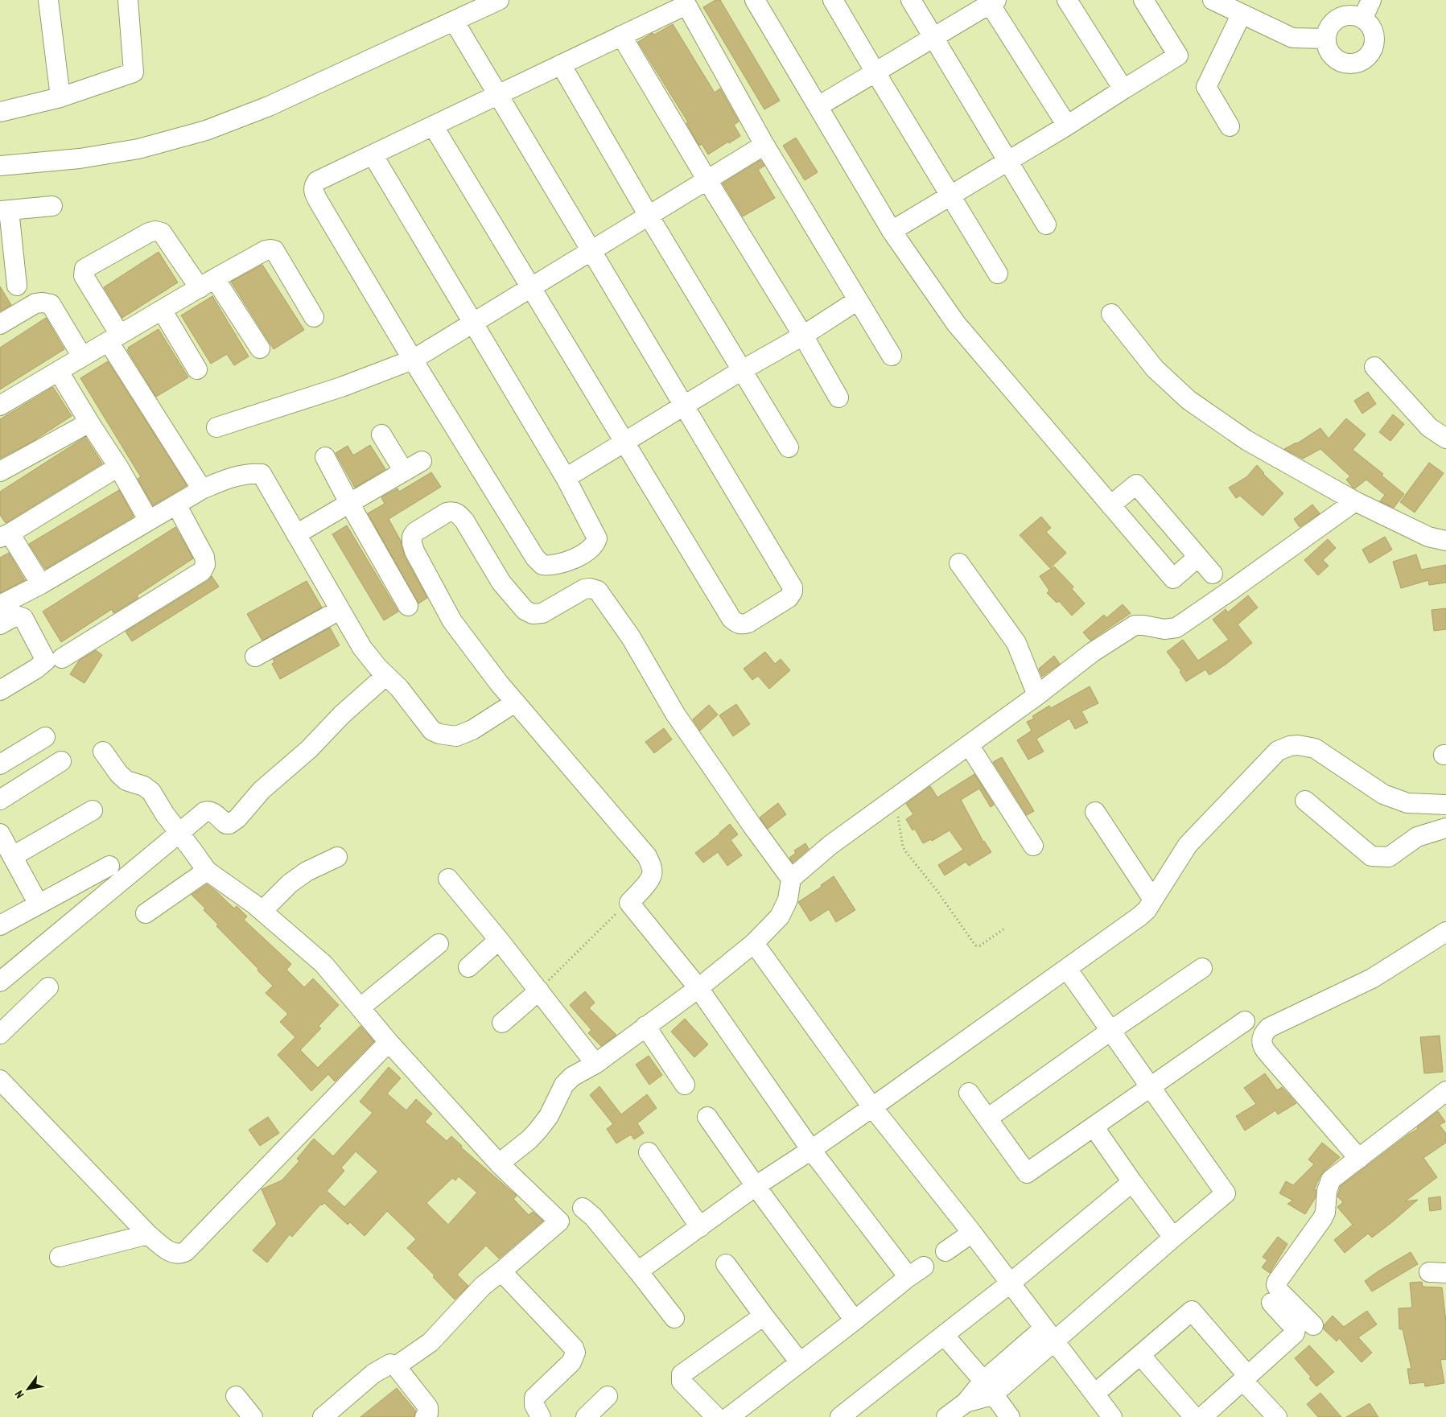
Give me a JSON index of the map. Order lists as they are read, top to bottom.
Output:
{
  "north": "bottom left"
}
